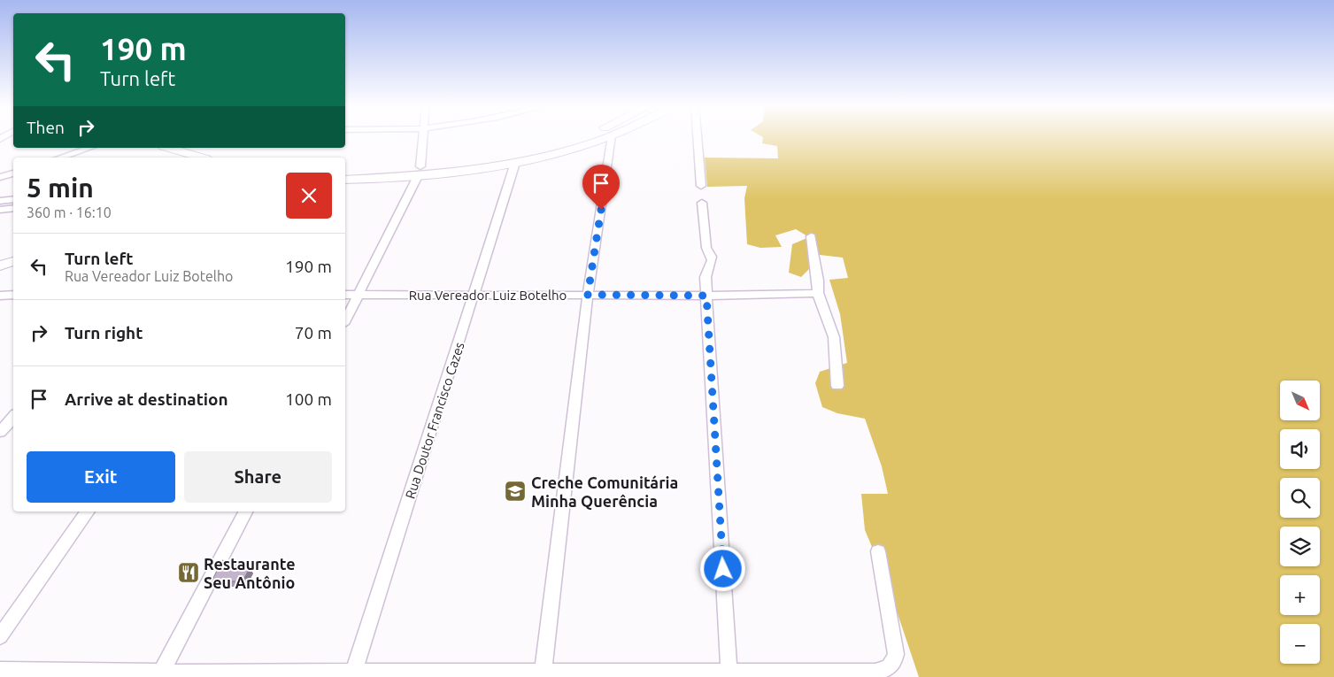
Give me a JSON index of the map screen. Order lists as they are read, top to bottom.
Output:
{
  "streets": {
    "street": ["Rua Vereador Luiz Botelho", "Rua Doutor Francisco Cazes"]
  },
  "crossings": [
    ["Rua Vereador Luiz Botelho", "Rua Doutor Francisco Cazes"]
  ],
  "places": {
    "school or university": ["Creche Comunitária Minha Querência"],
    "restaurant": ["Restaurante Seu Antônio"]
  },
  "north": "bottom right",
  "page": {
    "turn": ["190 m", "Turn left"],
    "then": "Then",
    "heading": ["5 min", "360 m · 16:10"],
    "list": [
      {
        "name": "Turn left",
        "note": "Rua Vereador Luiz Botelho",
        "value": "190 m"
      },
      {
        "name": "Turn right",
        "value": "70 m"
      },
      {
        "name": "Arrive at destination",
        "value": "100 m"
      }
    ],
    "map_buttons": ["+", "−"],
    "buttons": ["Exit", "Share"]
  }
}
